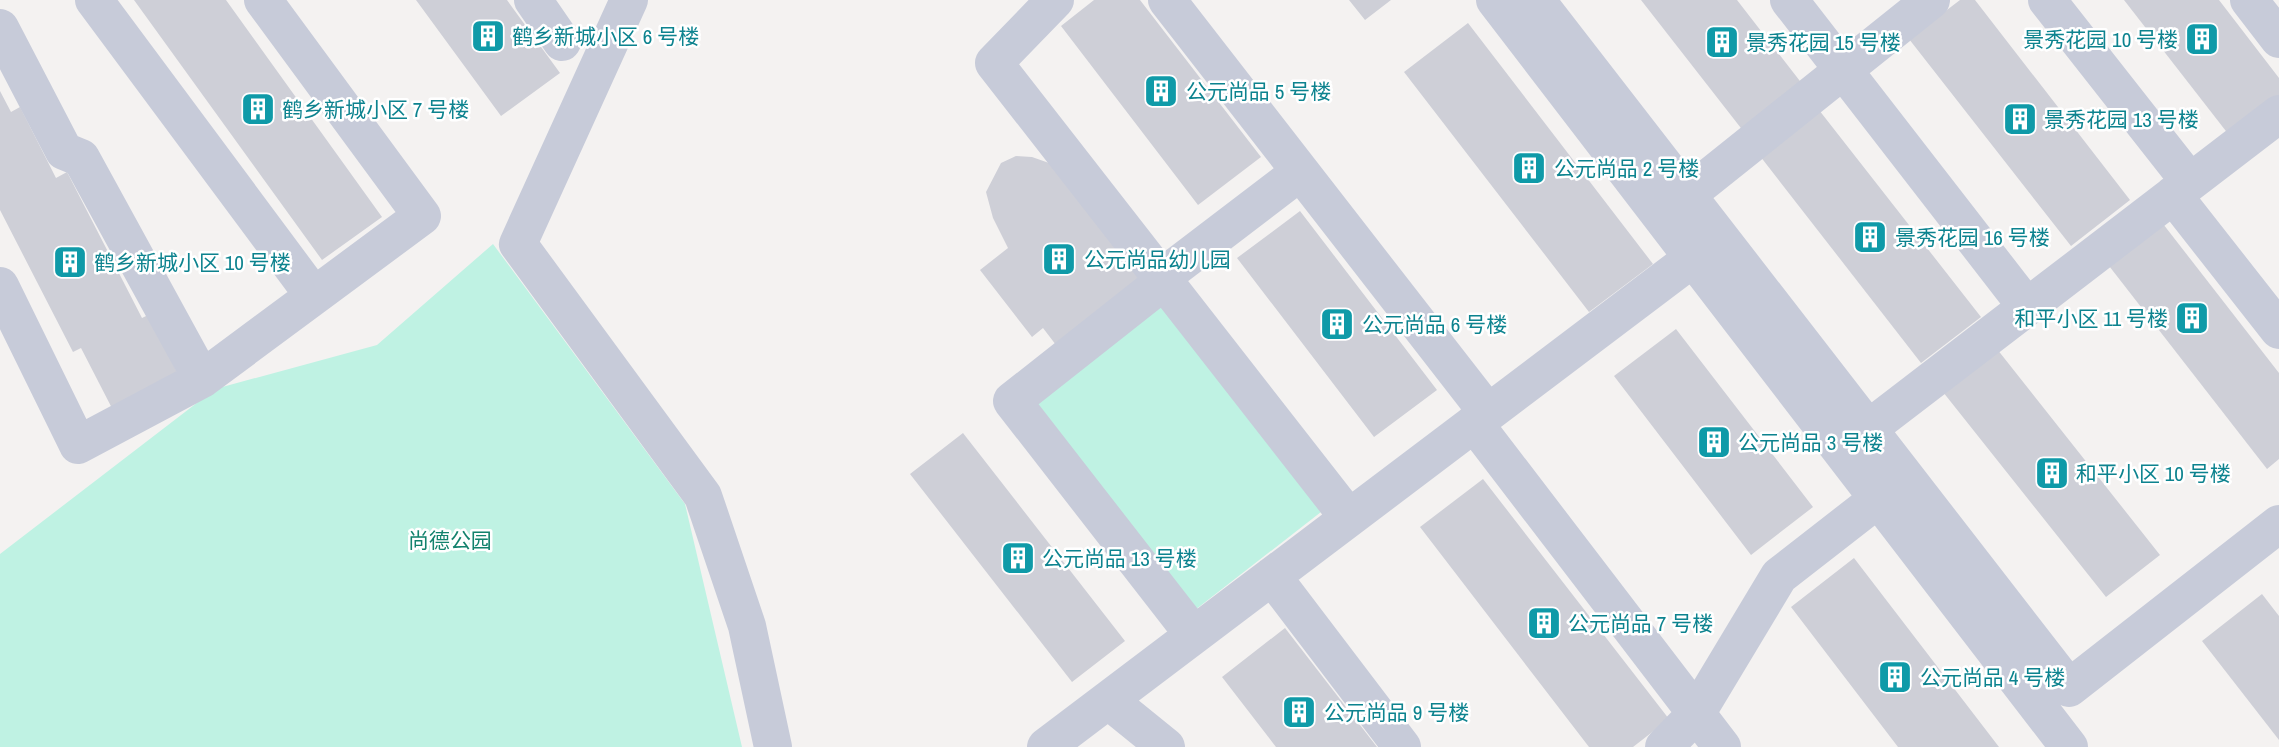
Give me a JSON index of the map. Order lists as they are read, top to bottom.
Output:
{
  "parks": ["尚德公园"],
  "places": {
    "building": [
      "鹤乡新城小区 6 号楼",
      "景秀花园 10 号楼",
      "景秀花园 15 号楼",
      "公元尚品 5 号楼",
      "鹤乡新城小区 7 号楼",
      "景秀花园 13 号楼",
      "公元尚品 2 号楼",
      "景秀花园 16 号楼",
      "公元尚品幼儿园",
      "鹤乡新城小区 10 号楼",
      "和平小区 11 号楼",
      "公元尚品 6 号楼",
      "公元尚品 3 号楼",
      "和平小区 10 号楼",
      "公元尚品 13 号楼",
      "公元尚品 7 号楼",
      "公元尚品 4 号楼",
      "公元尚品 9 号楼"
    ]
  }
}
